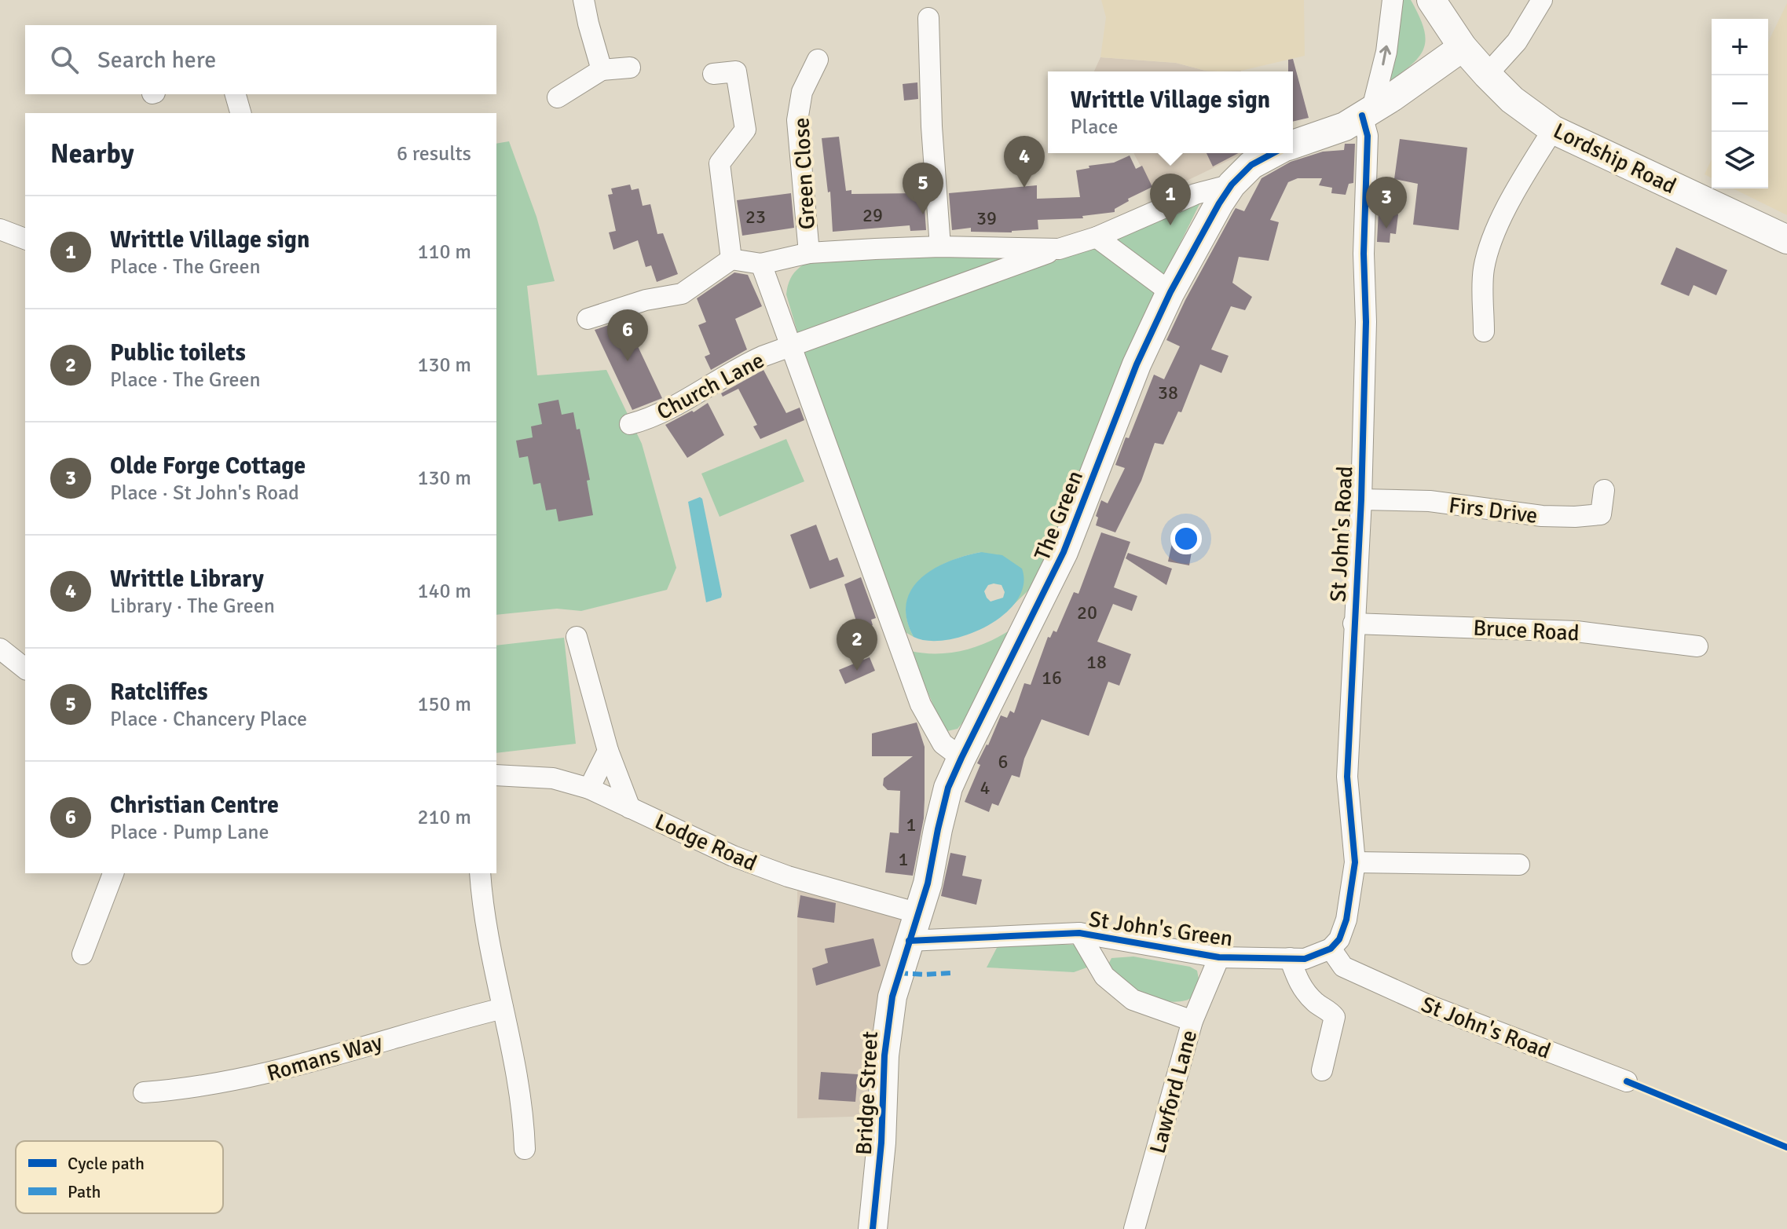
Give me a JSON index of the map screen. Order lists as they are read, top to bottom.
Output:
{
  "streets": {
    "street": [
      "Lordship Road",
      "Green Close",
      "Church Lane",
      "Firs Drive",
      "The Green",
      "St John's Road",
      "Bruce Road",
      "Lodge Road",
      "St John's Green",
      "Romans Way",
      "Lawford Lane",
      "Bridge Street"
    ]
  },
  "crossings": [
    ["Green Close", "The Green"],
    ["Church Lane", "The Green"],
    ["Firs Drive", "St John's Road"],
    ["The Green", "Lodge Road"],
    ["The Green", "St John's Green"],
    ["The Green", "Bridge Street"],
    ["St John's Road", "Bruce Road"],
    ["St John's Road", "St John's Green"],
    ["Lodge Road", "St John's Green"],
    ["Lodge Road", "Bridge Street"],
    ["St John's Green", "Lawford Lane"],
    ["St John's Green", "Bridge Street"]
  ],
  "house_numbers": [
    "29",
    "23",
    "39",
    "38",
    "20",
    "18",
    "16",
    "6",
    "4",
    "1",
    "1"
  ],
  "legend": ["Cycle path", "Path"],
  "page": {
    "map_buttons": ["+", "−"],
    "search": "Search here",
    "popup": ["Writtle Village sign", "Place"],
    "heading": ["Nearby", "6 results"],
    "pins": [
      "4",
      "5",
      "1",
      "3",
      "6",
      "2"
    ],
    "list": [
      {
        "mark": "1",
        "name": "Writtle Village sign",
        "note": "Place · The Green",
        "value": "110 m"
      },
      {
        "mark": "2",
        "name": "Public toilets",
        "note": "Place · The Green",
        "value": "130 m"
      },
      {
        "mark": "3",
        "name": "Olde Forge Cottage",
        "note": "Place · St John's Road",
        "value": "130 m"
      },
      {
        "mark": "4",
        "name": "Writtle Library",
        "note": "Library · The Green",
        "value": "140 m"
      },
      {
        "mark": "5",
        "name": "Ratcliffes",
        "note": "Place · Chancery Place",
        "value": "150 m"
      },
      {
        "mark": "6",
        "name": "Christian Centre",
        "note": "Place · Pump Lane",
        "value": "210 m"
      }
    ]
  }
}
